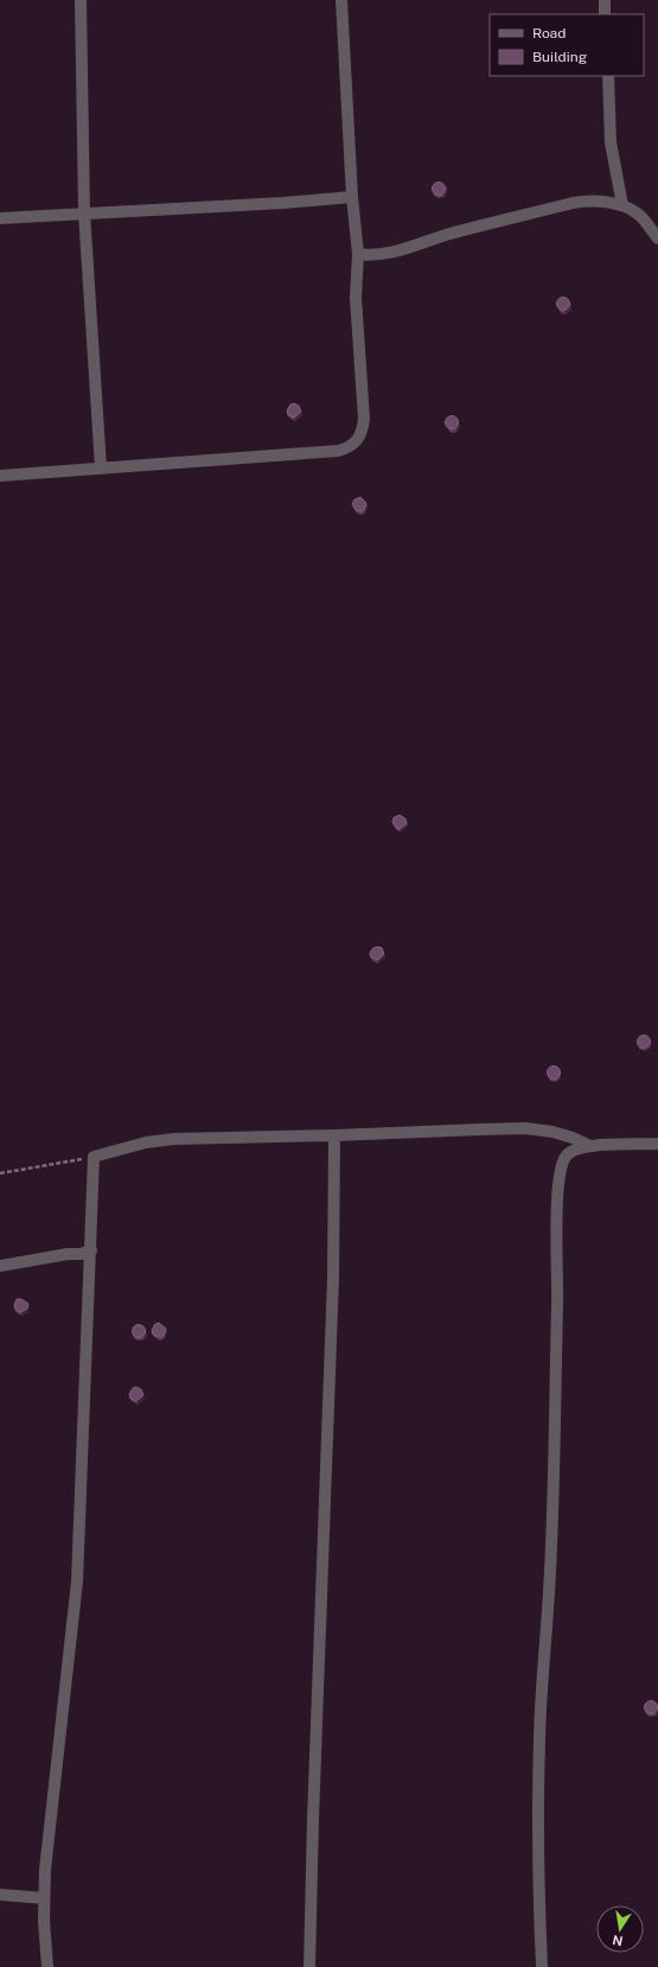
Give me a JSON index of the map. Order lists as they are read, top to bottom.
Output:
{
  "legend": ["Road", "Building"],
  "north": "bottom"
}
